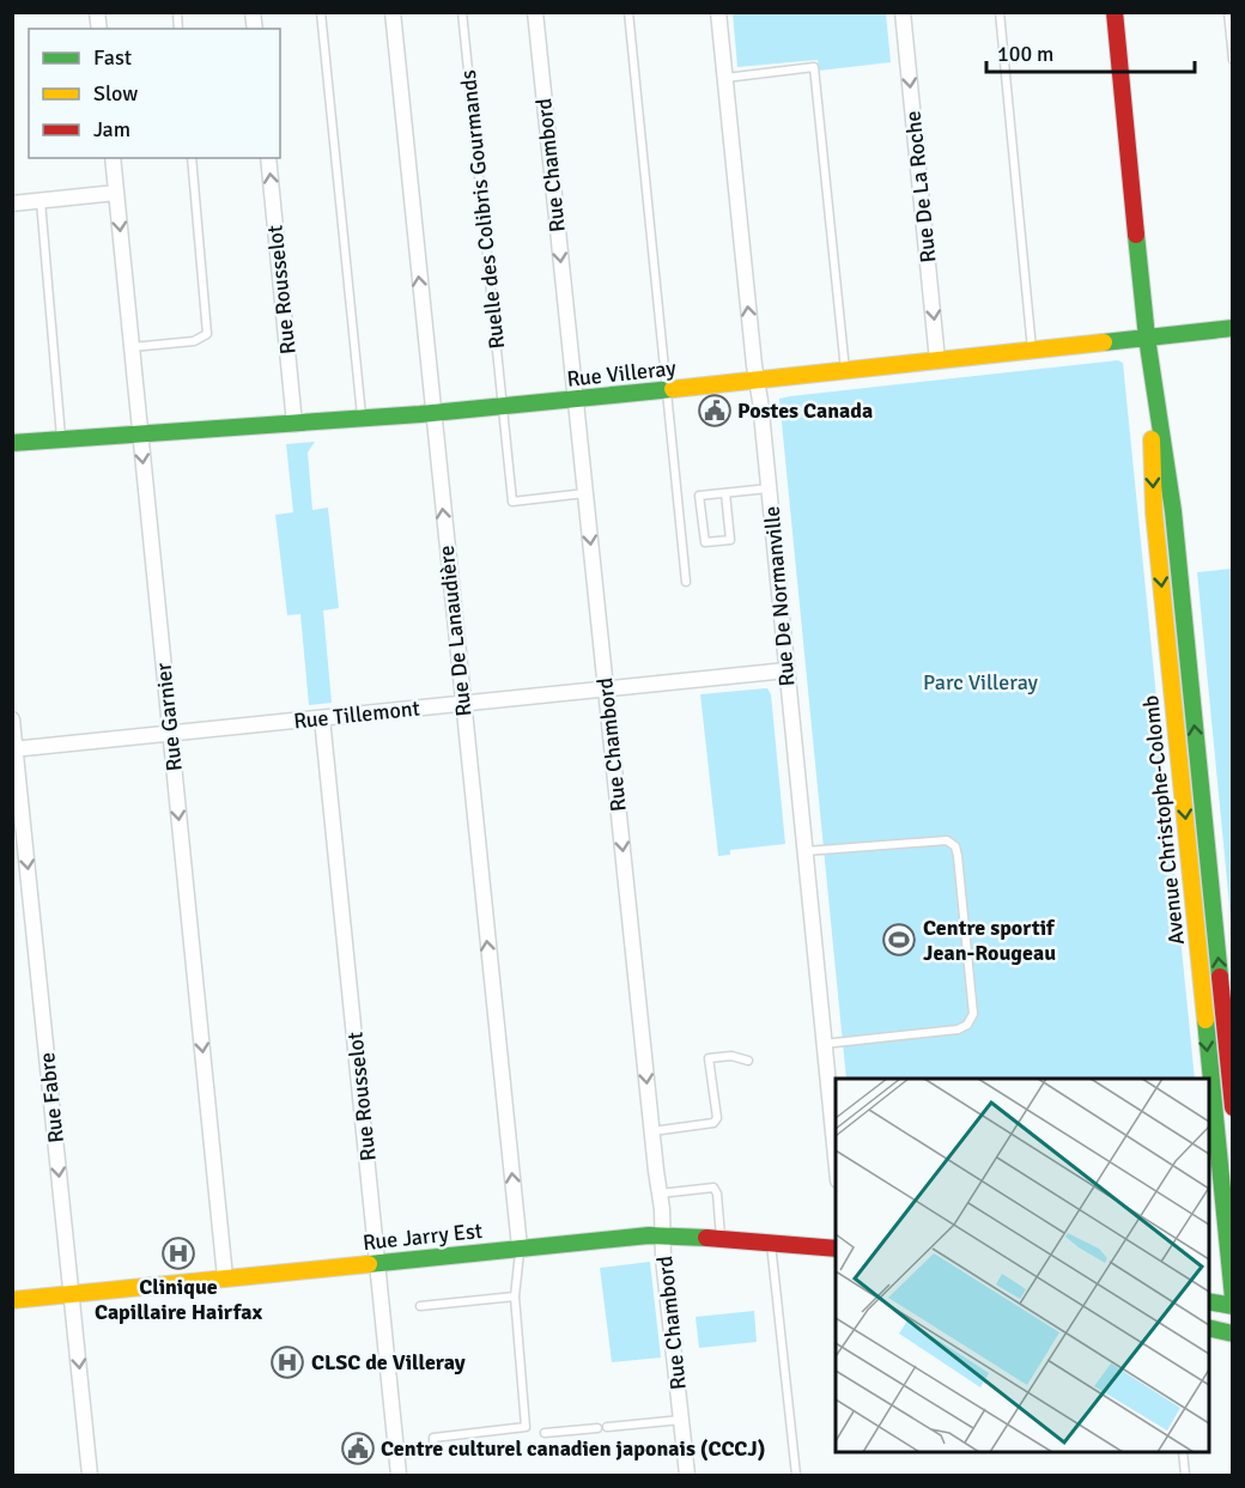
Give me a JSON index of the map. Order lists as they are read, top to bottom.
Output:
{
  "streets": {
    "main road": ["Rue Villeray", "Avenue Christophe-Colomb", "Rue Jarry Est"],
    "street": [
      "Rue Chambord",
      "Rue De La Roche",
      "Rue Rousselot",
      "Rue De Normanville",
      "Rue De Lanaudière",
      "Rue Tillemont",
      "Rue Garnier",
      "Rue Fabre"
    ],
    "lane": ["Ruelle des Colibris Gourmands"]
  },
  "crossings": [
    ["Rue Chambord", "Ruelle des Colibris Gourmands"],
    ["Rue Chambord", "Rue Villeray"],
    ["Rue Chambord", "Rue Tillemont"],
    ["Rue Chambord", "Rue Jarry Est"],
    ["Rue De La Roche", "Rue Villeray"],
    ["Ruelle des Colibris Gourmands", "Rue Villeray"],
    ["Rue Rousselot", "Rue Villeray"],
    ["Rue Rousselot", "Rue Tillemont"],
    ["Rue Rousselot", "Rue Jarry Est"],
    ["Rue Villeray", "Rue De Normanville"],
    ["Rue Villeray", "Rue De Lanaudière"],
    ["Rue Villeray", "Rue Garnier"],
    ["Rue Villeray", "Avenue Christophe-Colomb"],
    ["Rue De Normanville", "Rue Tillemont"],
    ["Rue De Lanaudière", "Rue Tillemont"],
    ["Rue De Lanaudière", "Rue Jarry Est"],
    ["Rue Tillemont", "Rue Garnier"],
    ["Rue Tillemont", "Rue Fabre"],
    ["Rue Garnier", "Rue Jarry Est"],
    ["Rue Fabre", "Rue Jarry Est"]
  ],
  "one_way": [
    "Rue Chambord",
    "Rue De La Roche",
    "Rue De Lanaudière",
    "Rue Garnier",
    "Rue Fabre"
  ],
  "parks": ["Parc Villeray"],
  "places": {
    "public building": ["Postes Canada", "Centre culturel canadien japonais (CCCJ)"],
    "sports": ["Centre sportif Jean-Rougeau"],
    "hospital": ["Clinique Capillaire Hairfax", "CLSC de Villeray"]
  },
  "legend": ["Fast", "Slow", "Jam"],
  "scale_bar": "100 m"
}
